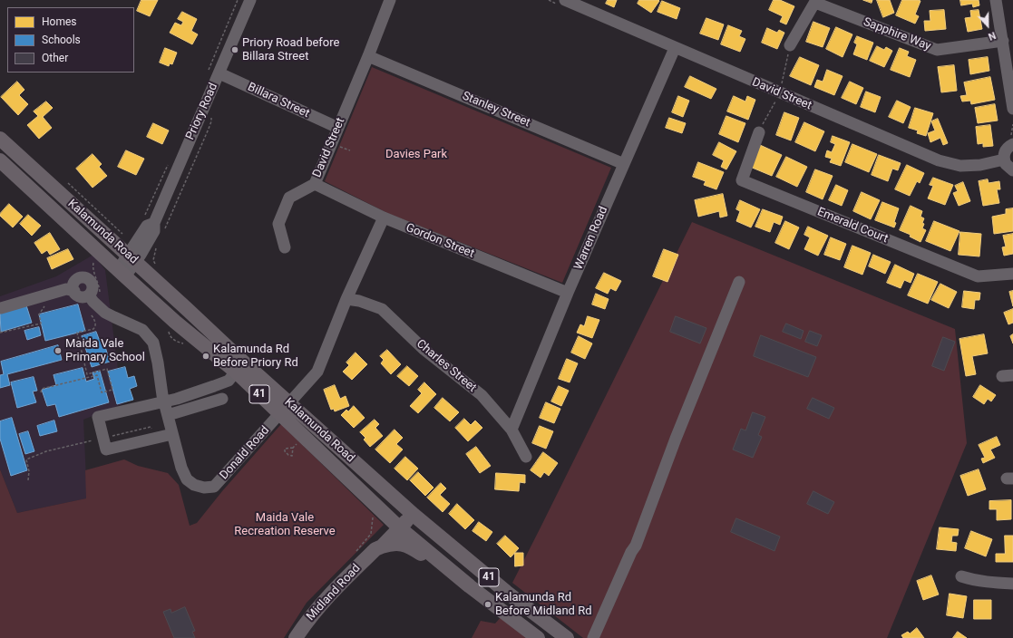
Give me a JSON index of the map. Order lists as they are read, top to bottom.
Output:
{
  "streets": {
    "main road": ["Kalamunda Road", "41", "Midland Road"],
    "street": [
      "Sapphire Way",
      "David Street",
      "Billara Street",
      "Stanley Street",
      "Priory Road",
      "Emerald Court",
      "Warren Road",
      "Gordon Street",
      "Charles Street",
      "Donald Road"
    ]
  },
  "crossings": [
    ["David Street", "Billara Street"],
    ["David Street", "Stanley Street"],
    ["David Street", "Warren Road"],
    ["David Street", "Gordon Street"],
    ["Billara Street", "Priory Road"],
    ["Stanley Street", "Warren Road"],
    ["Priory Road", "Kalamunda Road"],
    ["Kalamunda Road", "Donald Road"],
    ["Kalamunda Road", "Midland Road"],
    ["Warren Road", "Gordon Street"],
    ["Warren Road", "Charles Street"],
    ["Gordon Street", "Donald Road"],
    ["Charles Street", "Donald Road"]
  ],
  "parks": ["Davies Park", "Maida Vale Recreation Reserve"],
  "places": [
    "Priory Road before Billara Street",
    "Maida Vale Primary School",
    "Kalamunda Rd Before Priory Rd",
    "Kalamunda Rd Before Midland Rd"
  ],
  "legend": ["Homes", "Schools", "Other"],
  "north": "bottom"
}
